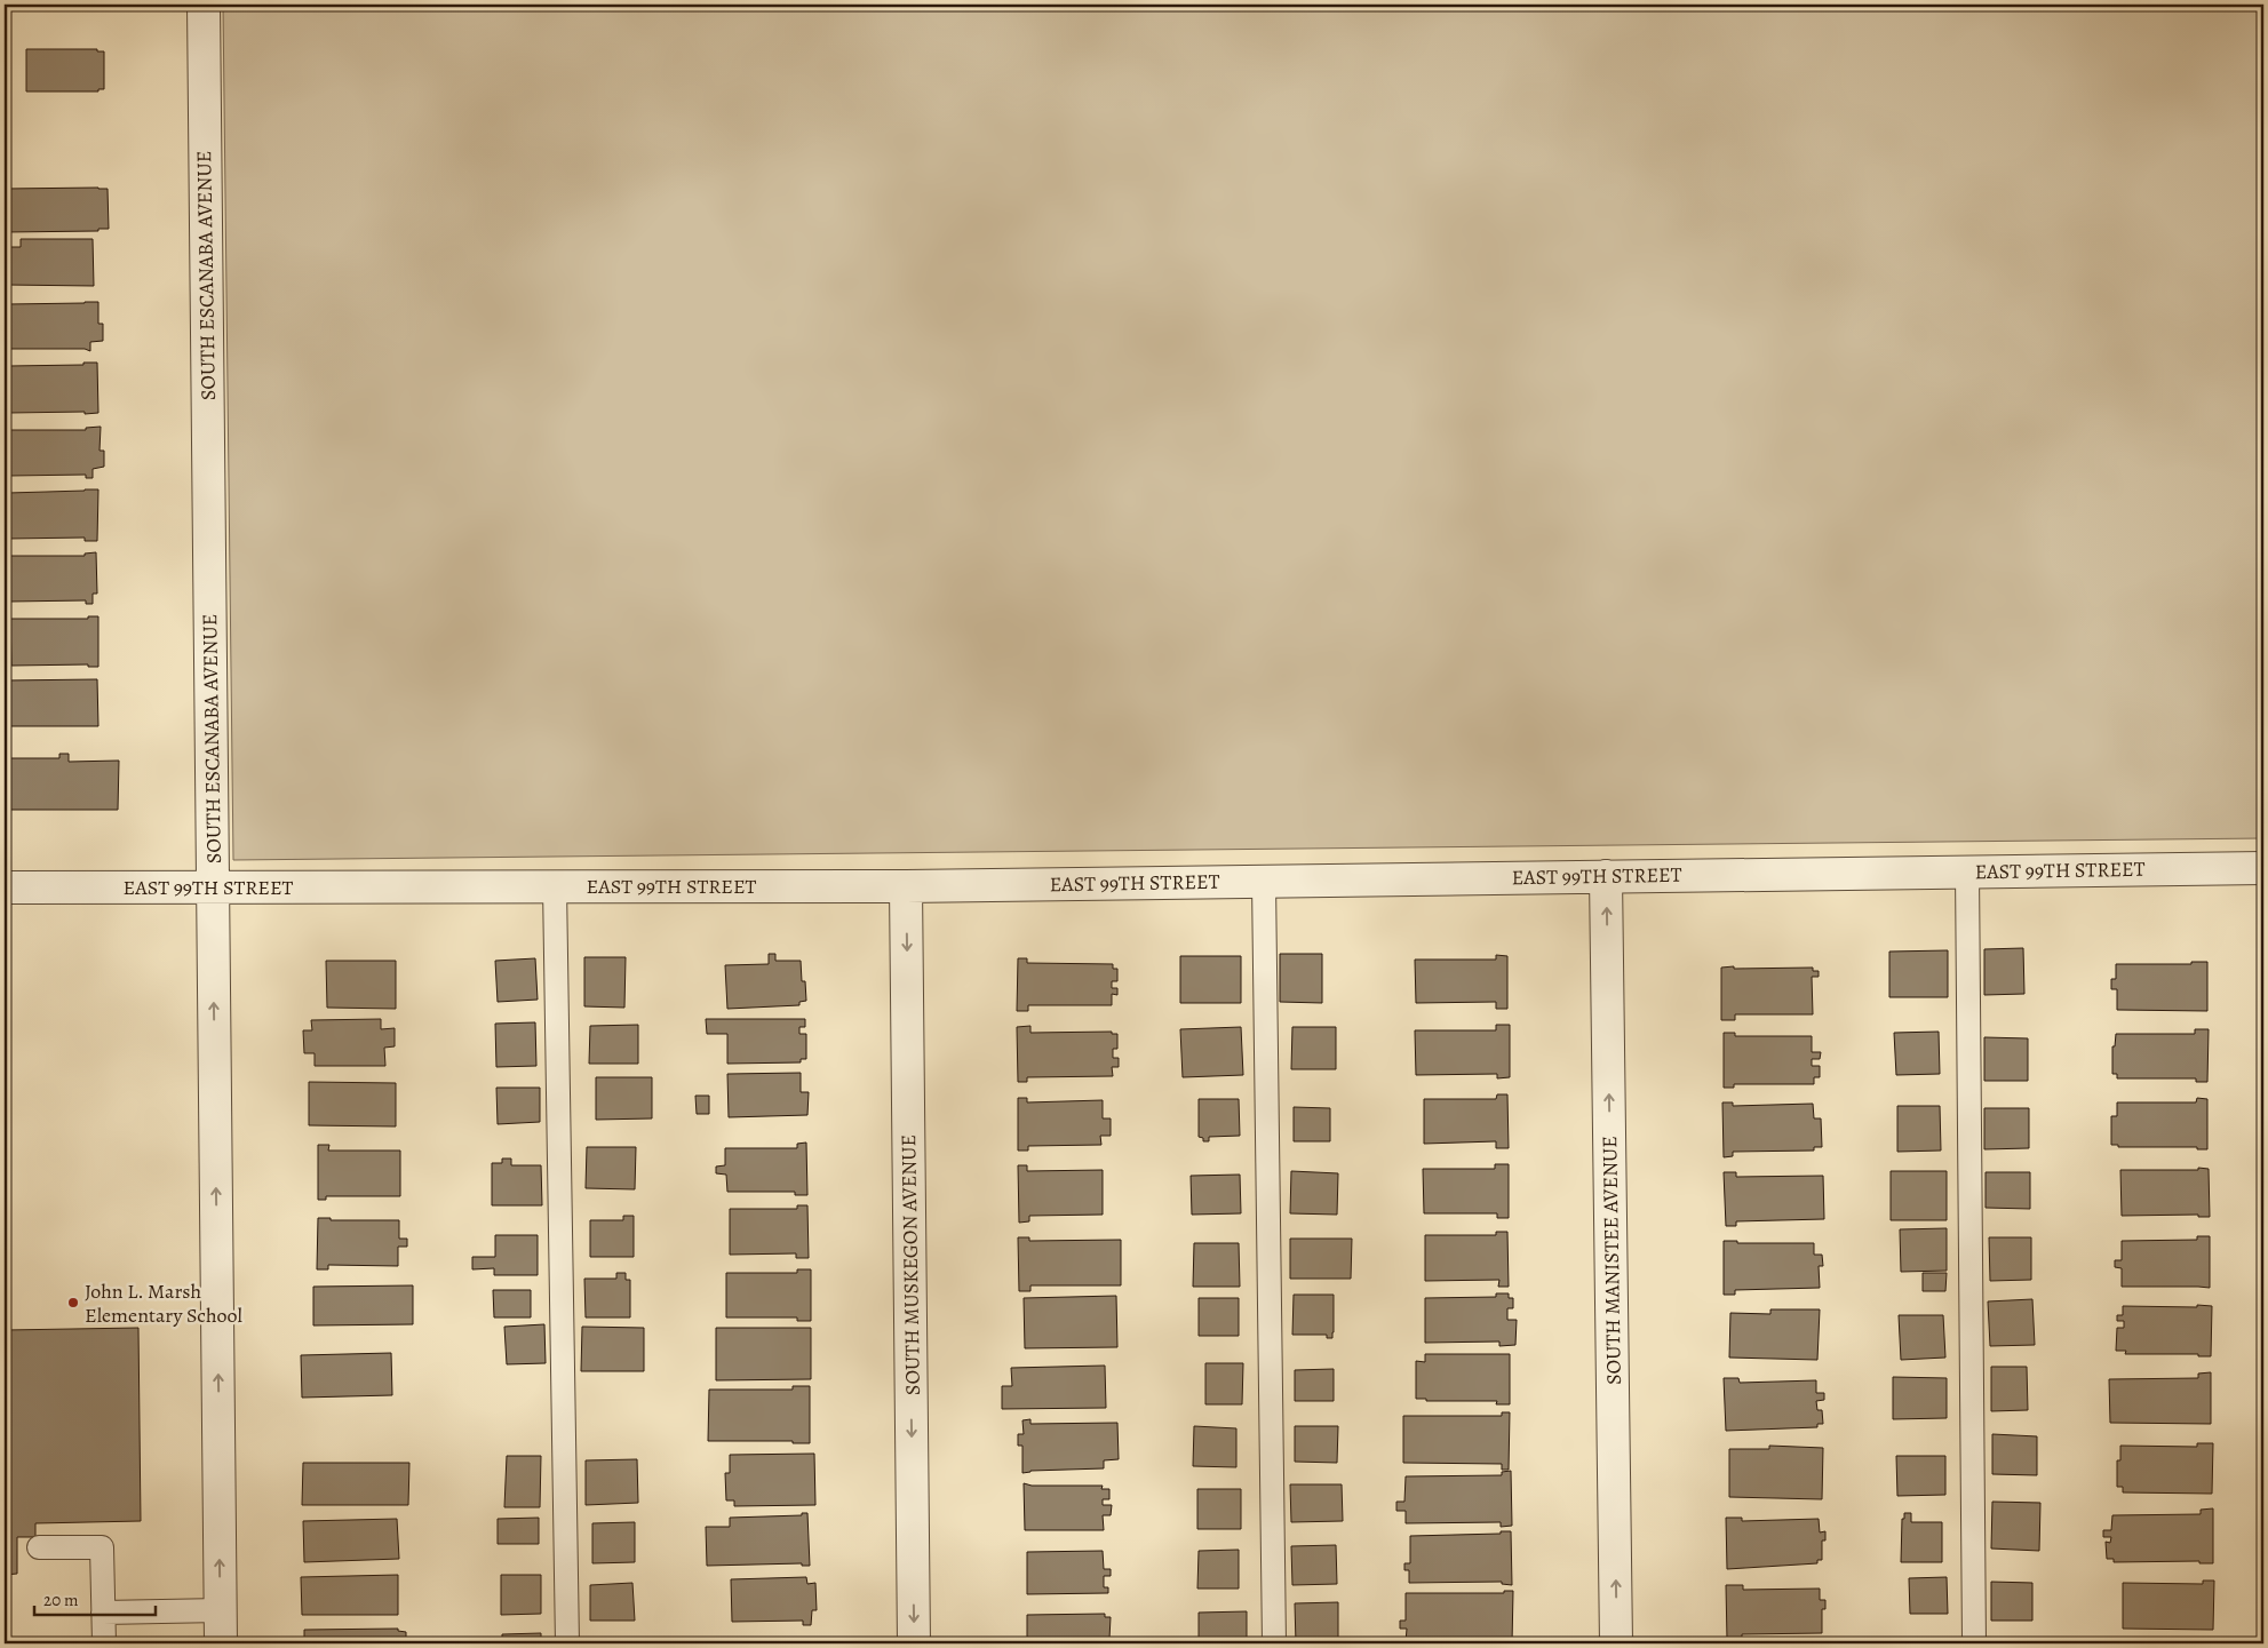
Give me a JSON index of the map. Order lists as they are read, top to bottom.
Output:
{
  "streets": {
    "street": [
      "SOUTH ESCANABA AVENUE",
      "EAST 99TH STREET",
      "SOUTH MANISTEE AVENUE",
      "SOUTH MUSKEGON AVENUE"
    ]
  },
  "crossings": [
    ["SOUTH ESCANABA AVENUE", "EAST 99TH STREET"],
    ["EAST 99TH STREET", "SOUTH MANISTEE AVENUE"],
    ["EAST 99TH STREET", "SOUTH MUSKEGON AVENUE"]
  ],
  "one_way": ["SOUTH ESCANABA AVENUE", "SOUTH MANISTEE AVENUE", "SOUTH MUSKEGON AVENUE"],
  "places": ["John L. Marsh Elementary School"],
  "scale_bar": "20 m"
}
